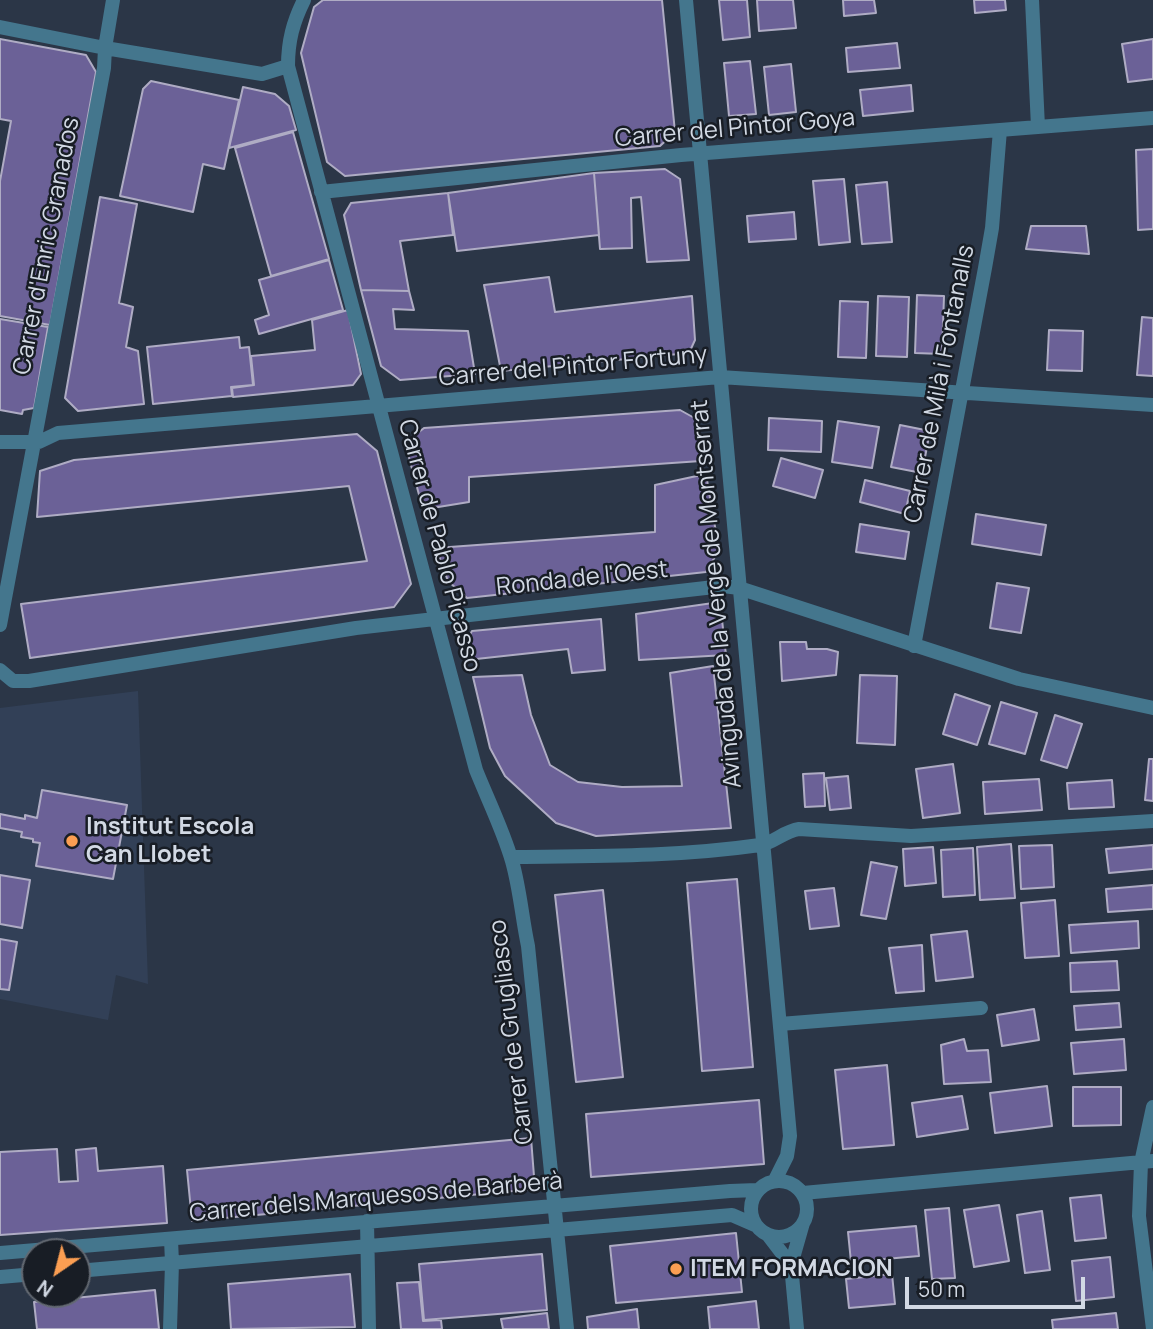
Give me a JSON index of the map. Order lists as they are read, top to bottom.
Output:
{
  "streets": {
    "street": [
      "Carrer del Pintor Goya",
      "Carrer d'Enric Granados",
      "Carrer del Pintor Fortuny",
      "Carrer de Milà i Fontanalls",
      "Carrer de Pablo Picasso",
      "Ronda de l'Oest",
      "Avinguda de la Verge de Montserrat",
      "Carrer de Grugliasco",
      "Carrer dels Marquesos de Barberà"
    ]
  },
  "crossings": [
    ["Carrer del Pintor Goya", "Carrer de Milà i Fontanalls"],
    ["Carrer del Pintor Goya", "Carrer de Pablo Picasso"],
    ["Carrer del Pintor Goya", "Avinguda de la Verge de Montserrat"],
    ["Carrer d'Enric Granados", "Carrer del Pintor Fortuny"],
    ["Carrer del Pintor Fortuny", "Carrer de Milà i Fontanalls"],
    ["Carrer del Pintor Fortuny", "Carrer de Pablo Picasso"],
    ["Carrer del Pintor Fortuny", "Avinguda de la Verge de Montserrat"],
    ["Carrer de Milà i Fontanalls", "Ronda de l'Oest"],
    ["Carrer de Pablo Picasso", "Ronda de l'Oest"],
    ["Carrer de Pablo Picasso", "Carrer de Grugliasco"],
    ["Ronda de l'Oest", "Avinguda de la Verge de Montserrat"],
    ["Avinguda de la Verge de Montserrat", "Carrer dels Marquesos de Barberà"],
    ["Carrer de Grugliasco", "Carrer dels Marquesos de Barberà"]
  ],
  "places": ["Institut Escola Can Llobet", "ITEM FORMACION"],
  "scale_bar": "50 m",
  "north": "bottom left"
}
